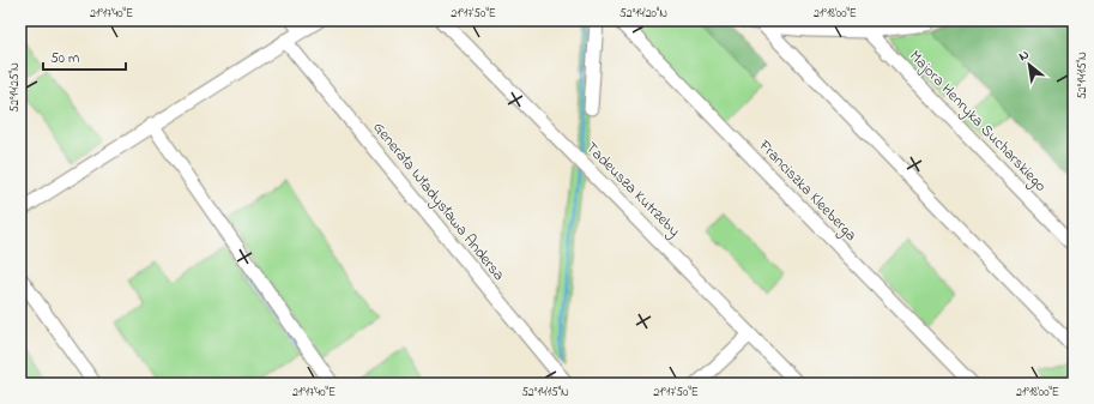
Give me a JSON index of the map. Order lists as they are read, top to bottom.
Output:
{
  "streets": {
    "street": [
      "Majora Henryka Sucharskiego",
      "Tadeusza Kutrzeby",
      "Franciszka Kleeberga",
      "Generała Władysława Andersa"
    ]
  },
  "scale_bar": "50 m",
  "north": "top left",
  "coordinates": [
    "21°17'40\"E",
    "21°17'50\"E",
    "52°14'20\"N",
    "21°18'00\"E",
    "52°14'15\"N",
    "52°14'25\"N"
  ]
}
